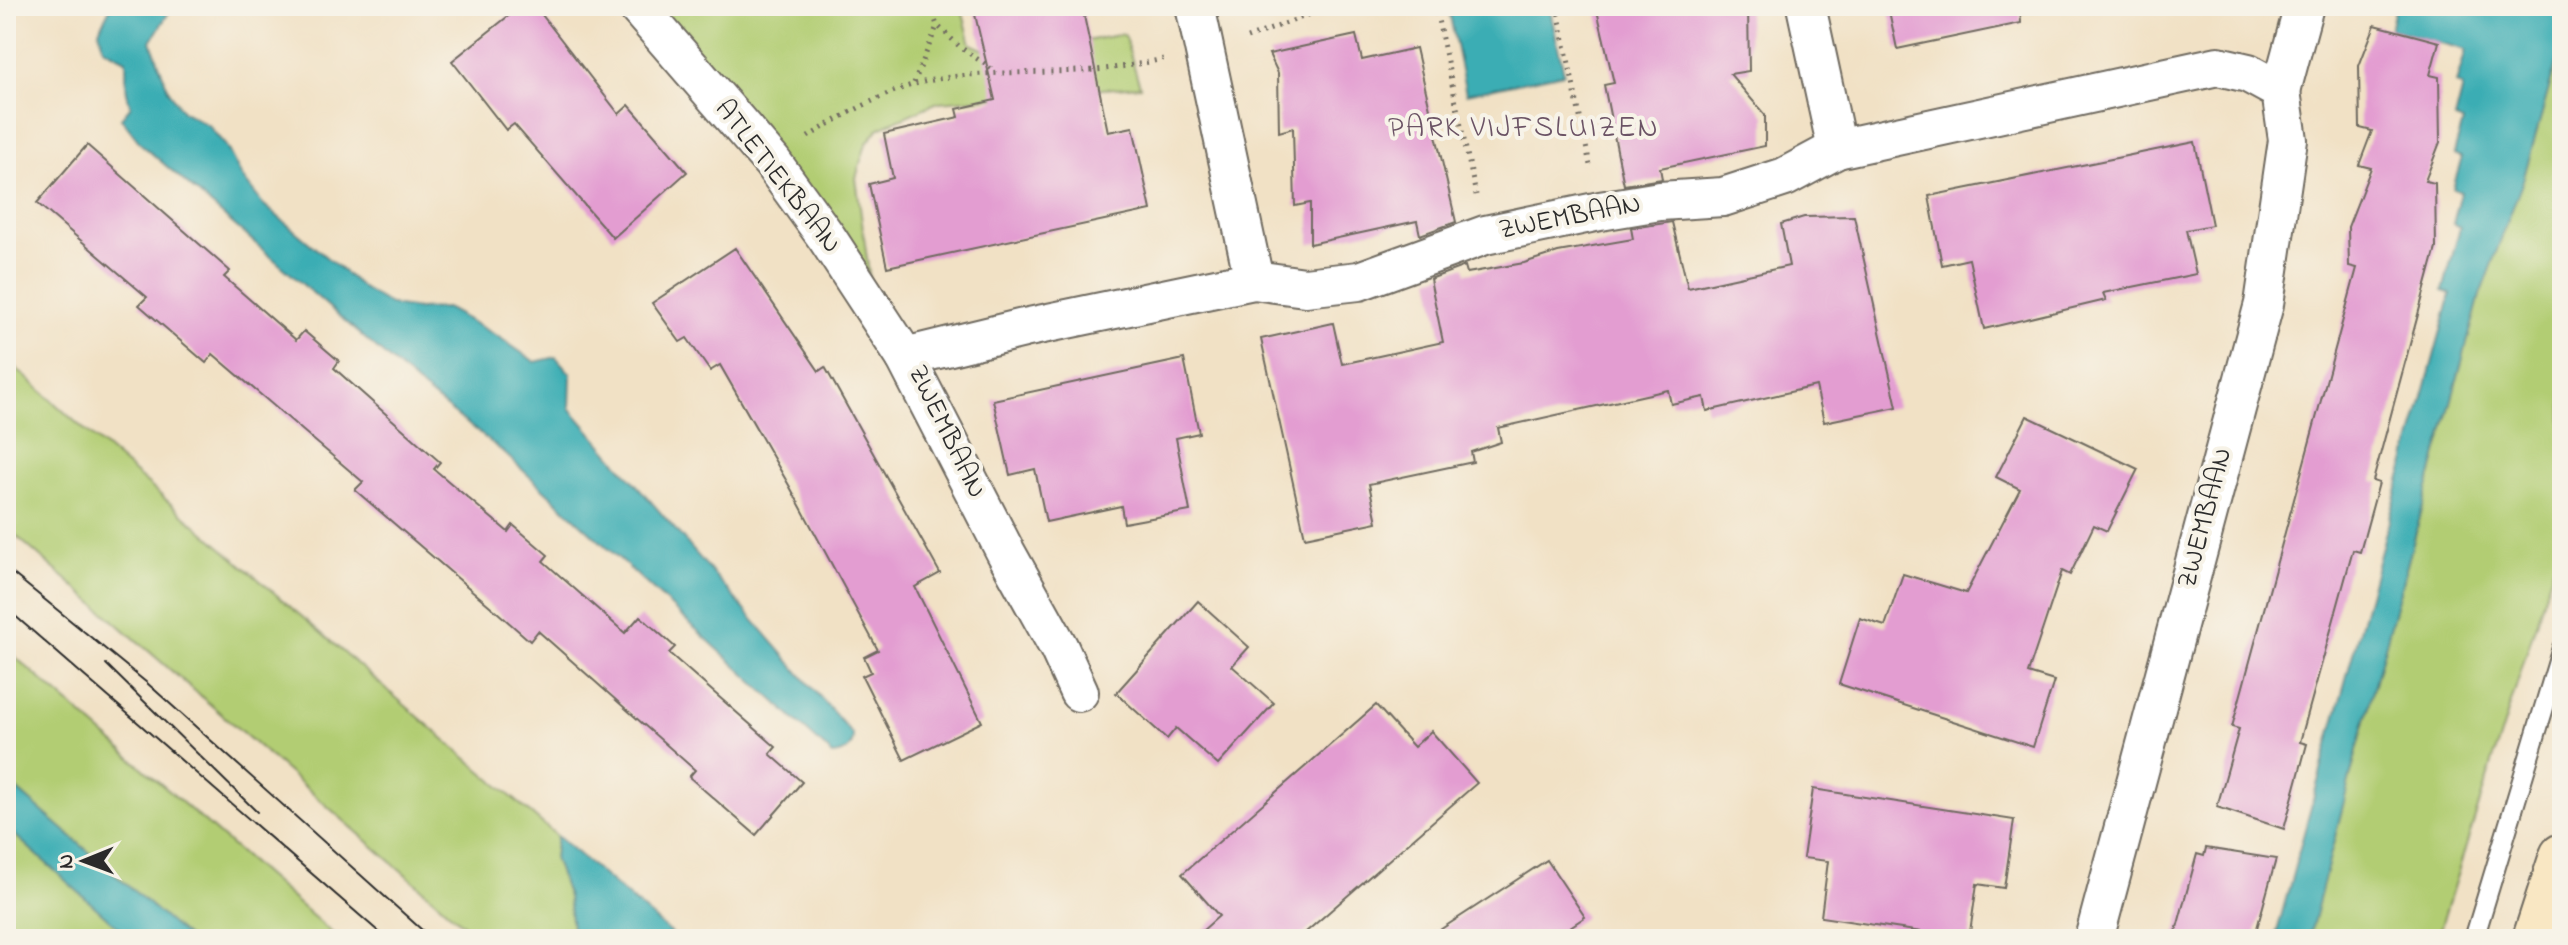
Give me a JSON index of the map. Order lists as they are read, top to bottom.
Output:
{
  "streets": {
    "street": ["ATLETIEKBAAN", "ZWEMBAAN"]
  },
  "crossings": [
    ["ATLETIEKBAAN", "ZWEMBAAN"]
  ],
  "districts": ["PARK VIJFSLUIZEN"],
  "north": "left"
}
